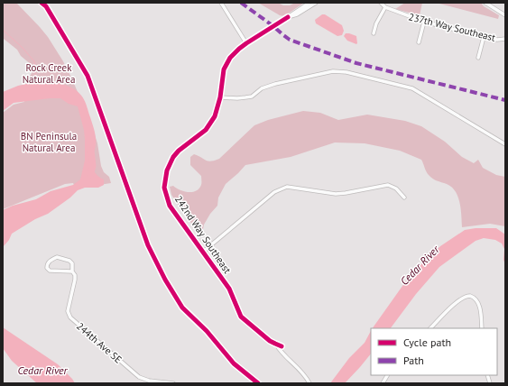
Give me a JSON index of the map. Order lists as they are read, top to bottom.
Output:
{
  "streets": {
    "street": ["237th Way Southeast", "242nd Way Southeast", "244th Ave SE"]
  },
  "water": ["Cedar River"],
  "parks": ["Rock Creek Natural Area", "BN Peninsula Natural Area"],
  "legend": ["Cycle path", "Path"]
}
